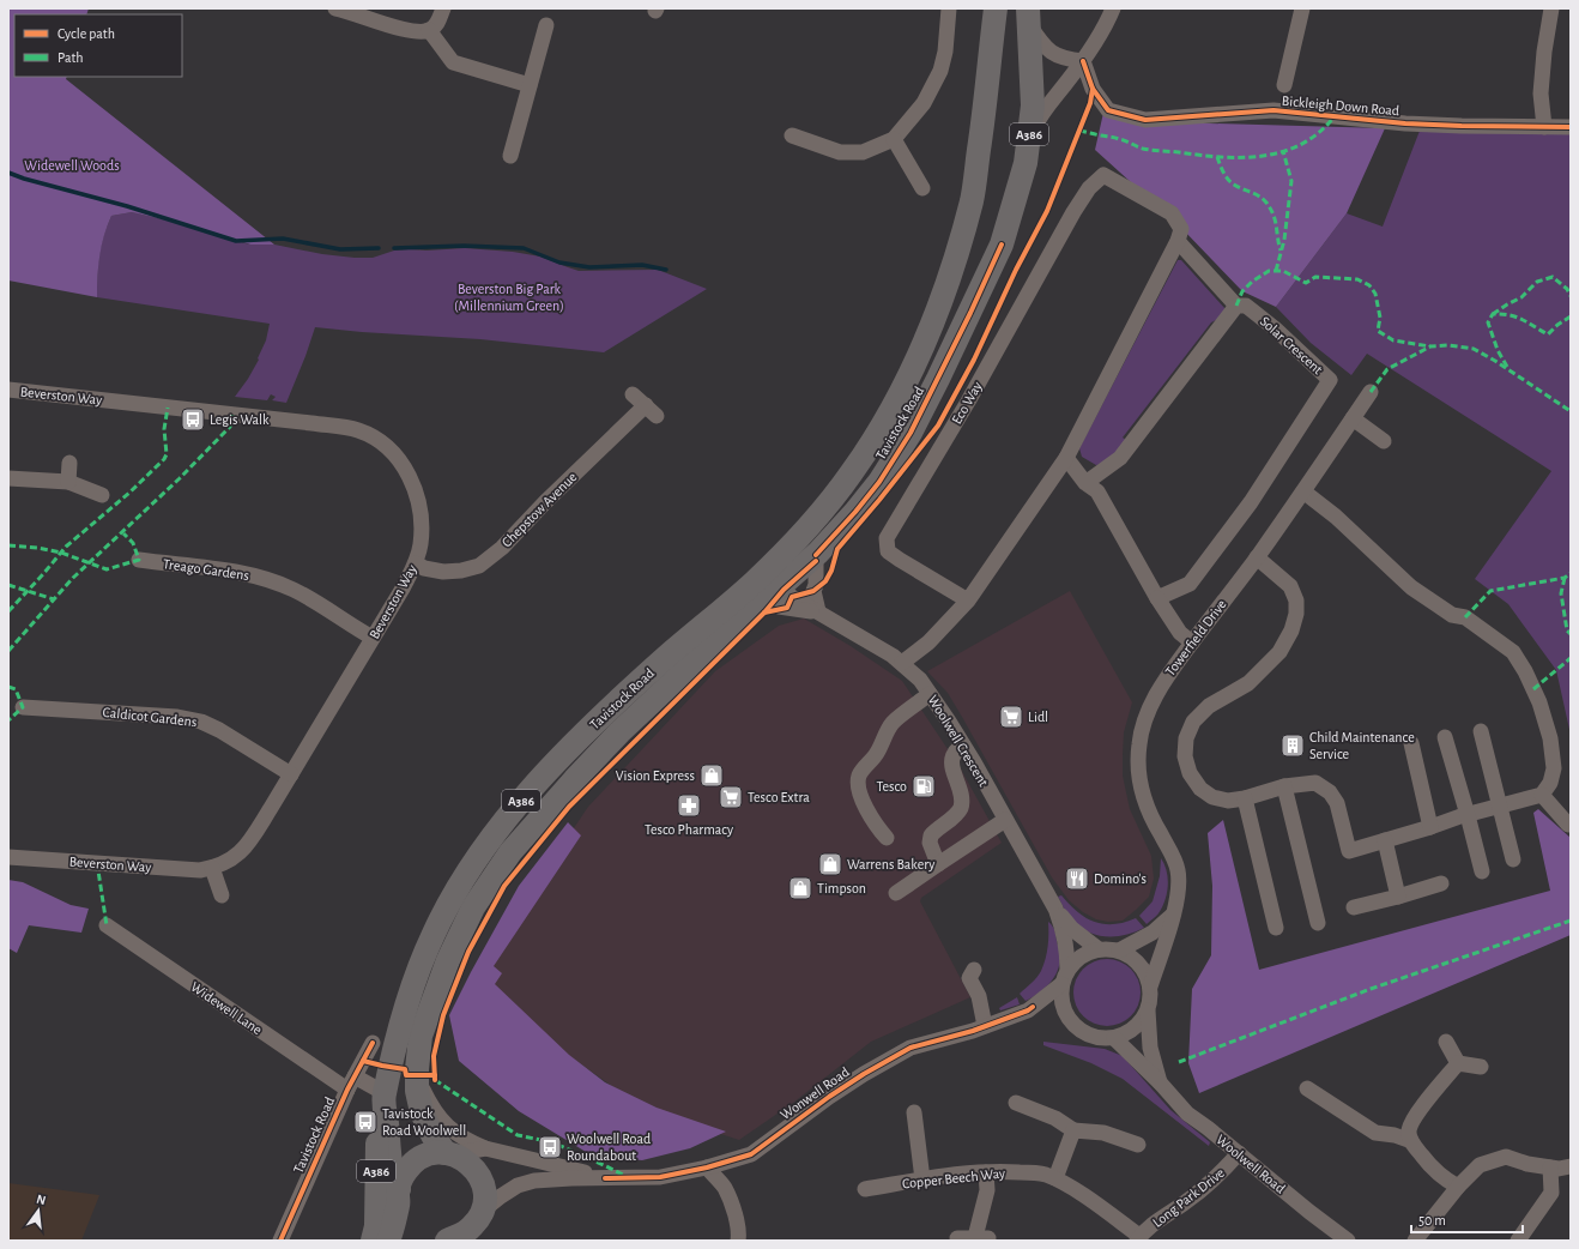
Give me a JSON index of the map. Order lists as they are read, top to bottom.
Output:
{
  "streets": {
    "highway": ["A386", "Tavistock Road"],
    "street": [
      "Bickleigh Down Road",
      "Solar Crescent",
      "Beverston Way",
      "Eco Way",
      "Chepstow Avenue",
      "Treago Gardens",
      "Towerfield Drive",
      "Caldicot Gardens",
      "Woolwell Crescent",
      "Widewell Lane",
      "Wonwell Road",
      "Woolwell Road",
      "Copper Beech Way",
      "Long Park Drive"
    ]
  },
  "crossings": [
    ["Bickleigh Down Road", "Tavistock Road"],
    ["A386", "Tavistock Road"],
    ["Beverston Way", "Chepstow Avenue"],
    ["Beverston Way", "Treago Gardens"],
    ["Beverston Way", "Caldicot Gardens"],
    ["Tavistock Road", "Woolwell Crescent"],
    ["Tavistock Road", "Widewell Lane"],
    ["Tavistock Road", "Wonwell Road"],
    ["Towerfield Drive", "Woolwell Crescent"],
    ["Towerfield Drive", "Wonwell Road"],
    ["Towerfield Drive", "Woolwell Road"],
    ["Woolwell Crescent", "Wonwell Road"],
    ["Woolwell Crescent", "Woolwell Road"],
    ["Wonwell Road", "Woolwell Road"],
    ["Woolwell Road", "Long Park Drive"],
    ["Copper Beech Way", "Long Park Drive"]
  ],
  "parks": ["Widewell Woods", "Beverston Big Park (Millennium Green)"],
  "places": {
    "bus stop": ["Legis Walk", "Tavistock Road Woolwell", "Woolwell Road Roundabout"],
    "supermarket": ["Lidl", "Tesco Extra"],
    "building": ["Child Maintenance Service"],
    "shop": ["Vision Express", "Warrens Bakery", "Timpson"],
    "fuel station": ["Tesco"],
    "pharmacy": ["Tesco Pharmacy"],
    "restaurant": ["Domino's"]
  },
  "legend": ["Cycle path", "Path"],
  "scale_bar": "50 m",
  "north": "top"
}
